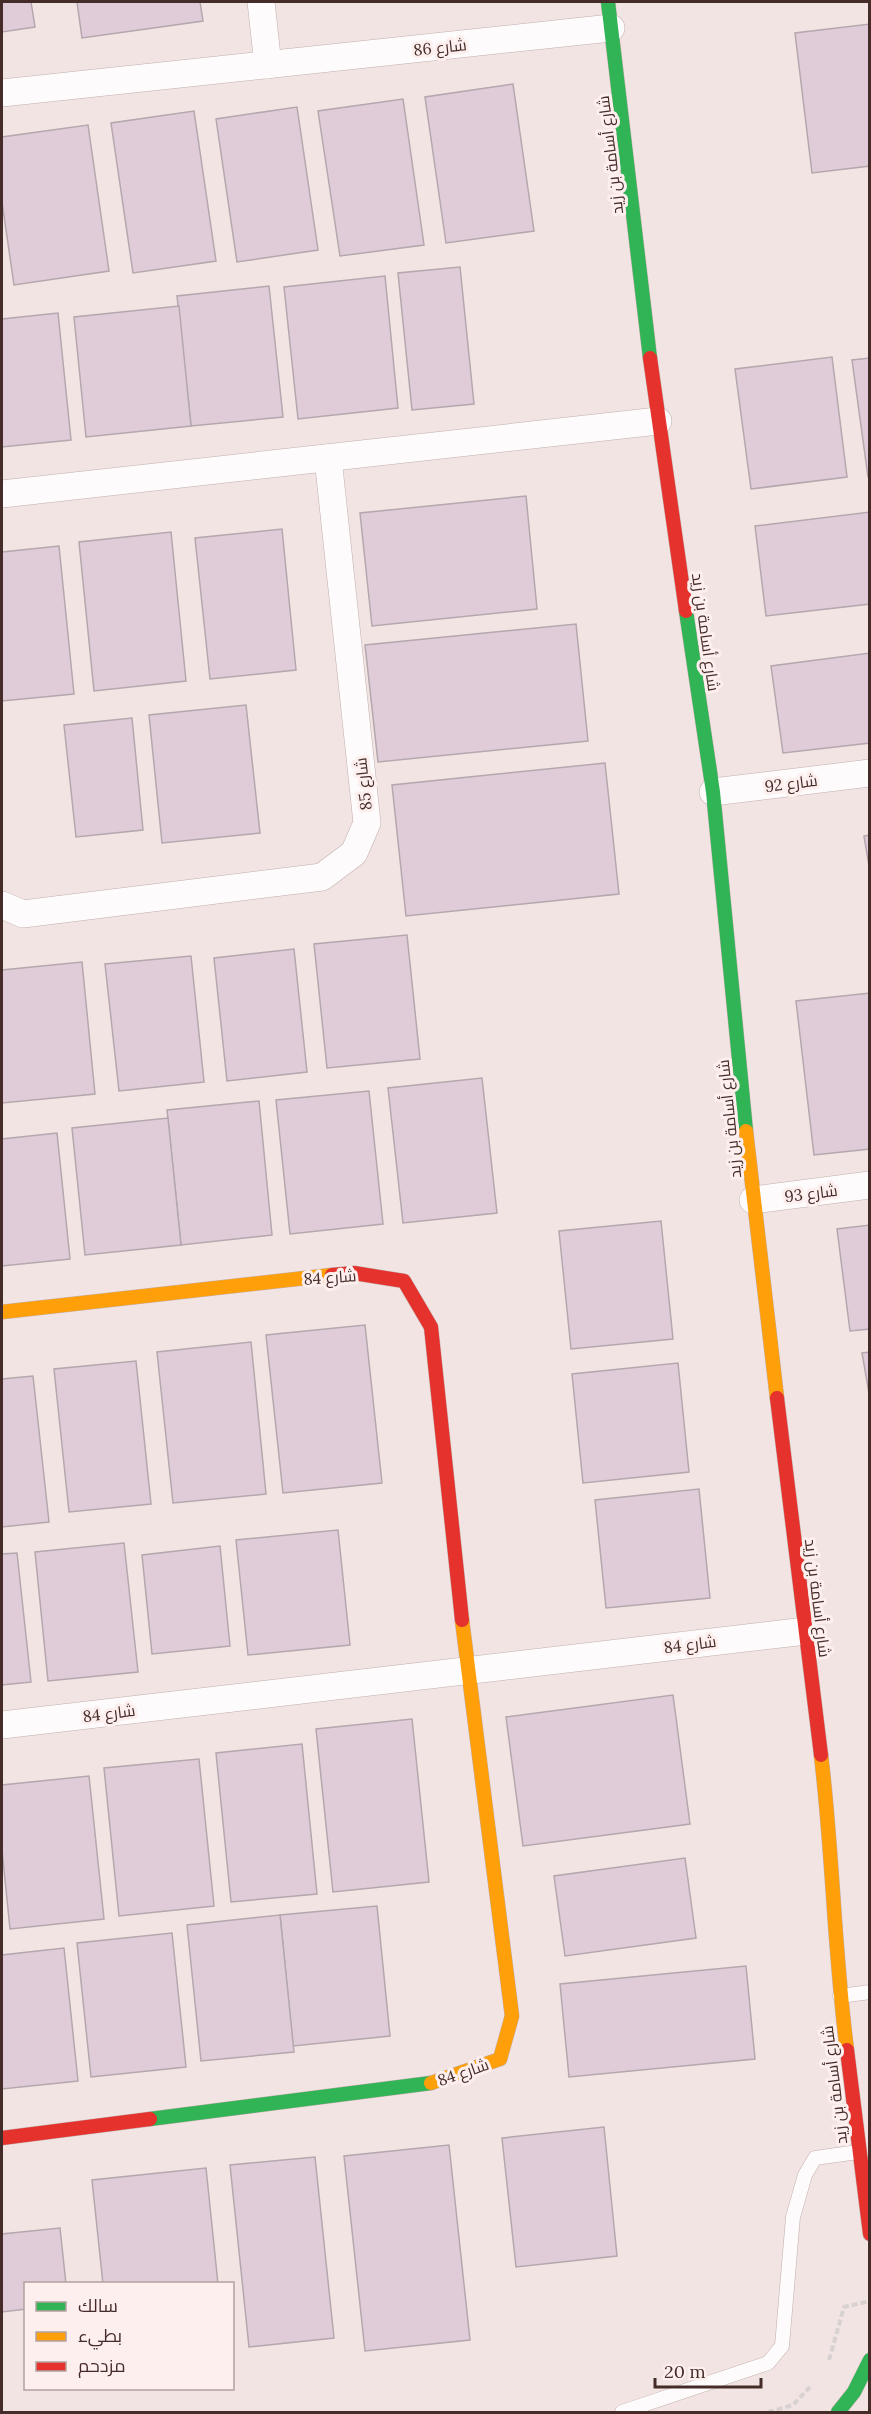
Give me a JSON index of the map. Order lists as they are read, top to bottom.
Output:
{
  "streets": {
    "street": [
      "شارع 86",
      "شارع أسامة بن زيد",
      "شارع 92",
      "شارع 85",
      "شارع 93",
      "شارع 84"
    ]
  },
  "crossings": [
    ["شارع 86", "شارع أسامة بن زيد"],
    ["شارع أسامة بن زيد", "شارع 92"],
    ["شارع أسامة بن زيد", "شارع 93"],
    ["شارع أسامة بن زيد", "شارع 84"]
  ],
  "legend": ["سالك", "بطيء", "مزدحم"],
  "scale_bar": "20 m"
}
